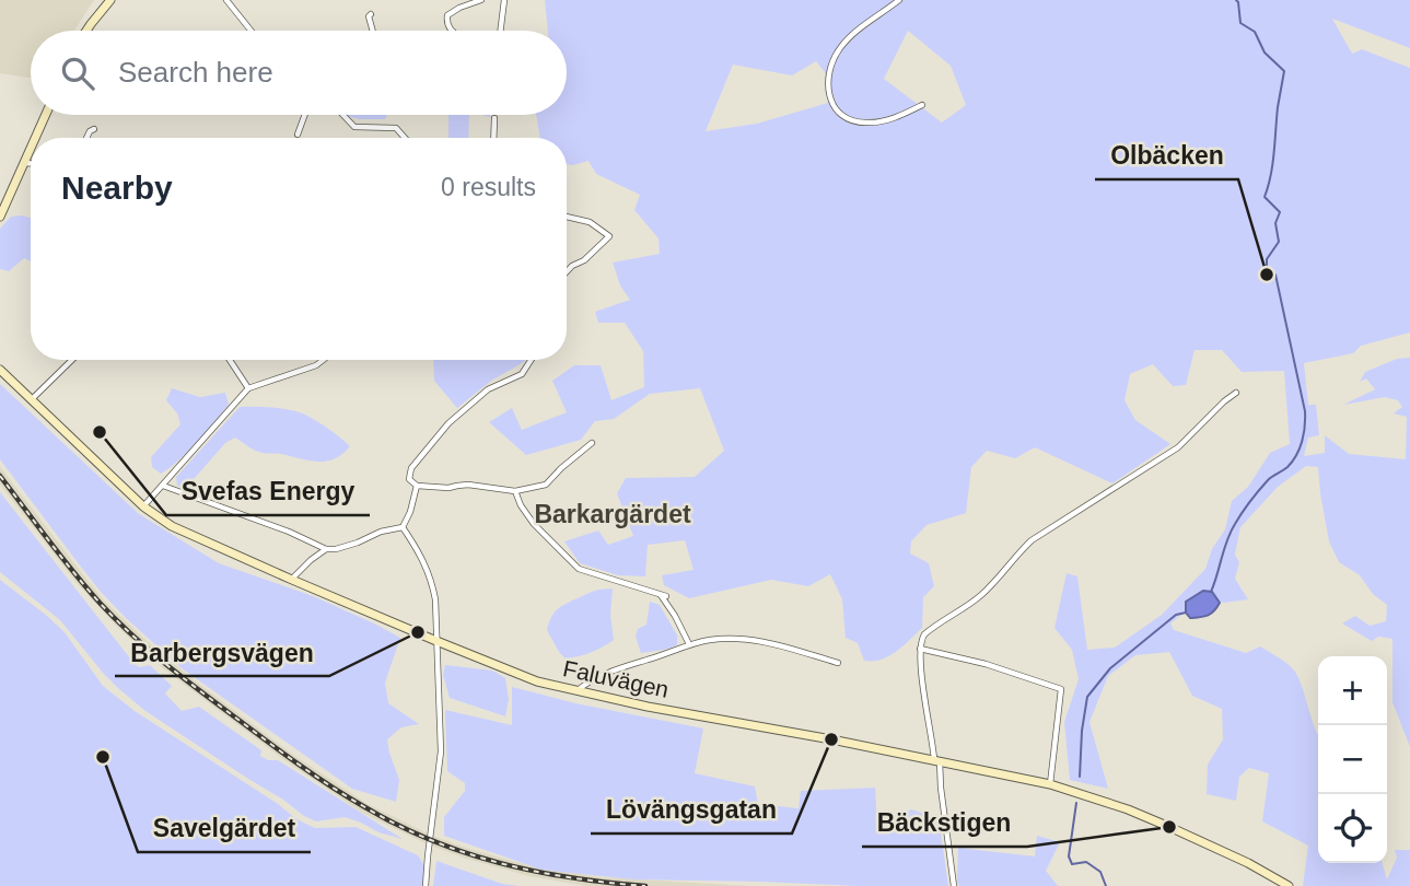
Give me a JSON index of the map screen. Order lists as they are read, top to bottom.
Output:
{
  "streets": {
    "street": ["Faluvägen"]
  },
  "districts": ["Barkargärdet"],
  "places": [
    "Olbäcken",
    "Svefas Energy",
    "Barbergsvägen",
    "Lövängsgatan",
    "Savelgärdet",
    "Bäckstigen"
  ],
  "page": {
    "search": "Search here",
    "heading": ["Nearby", "0 results"],
    "map_buttons": ["+", "−"]
  }
}
